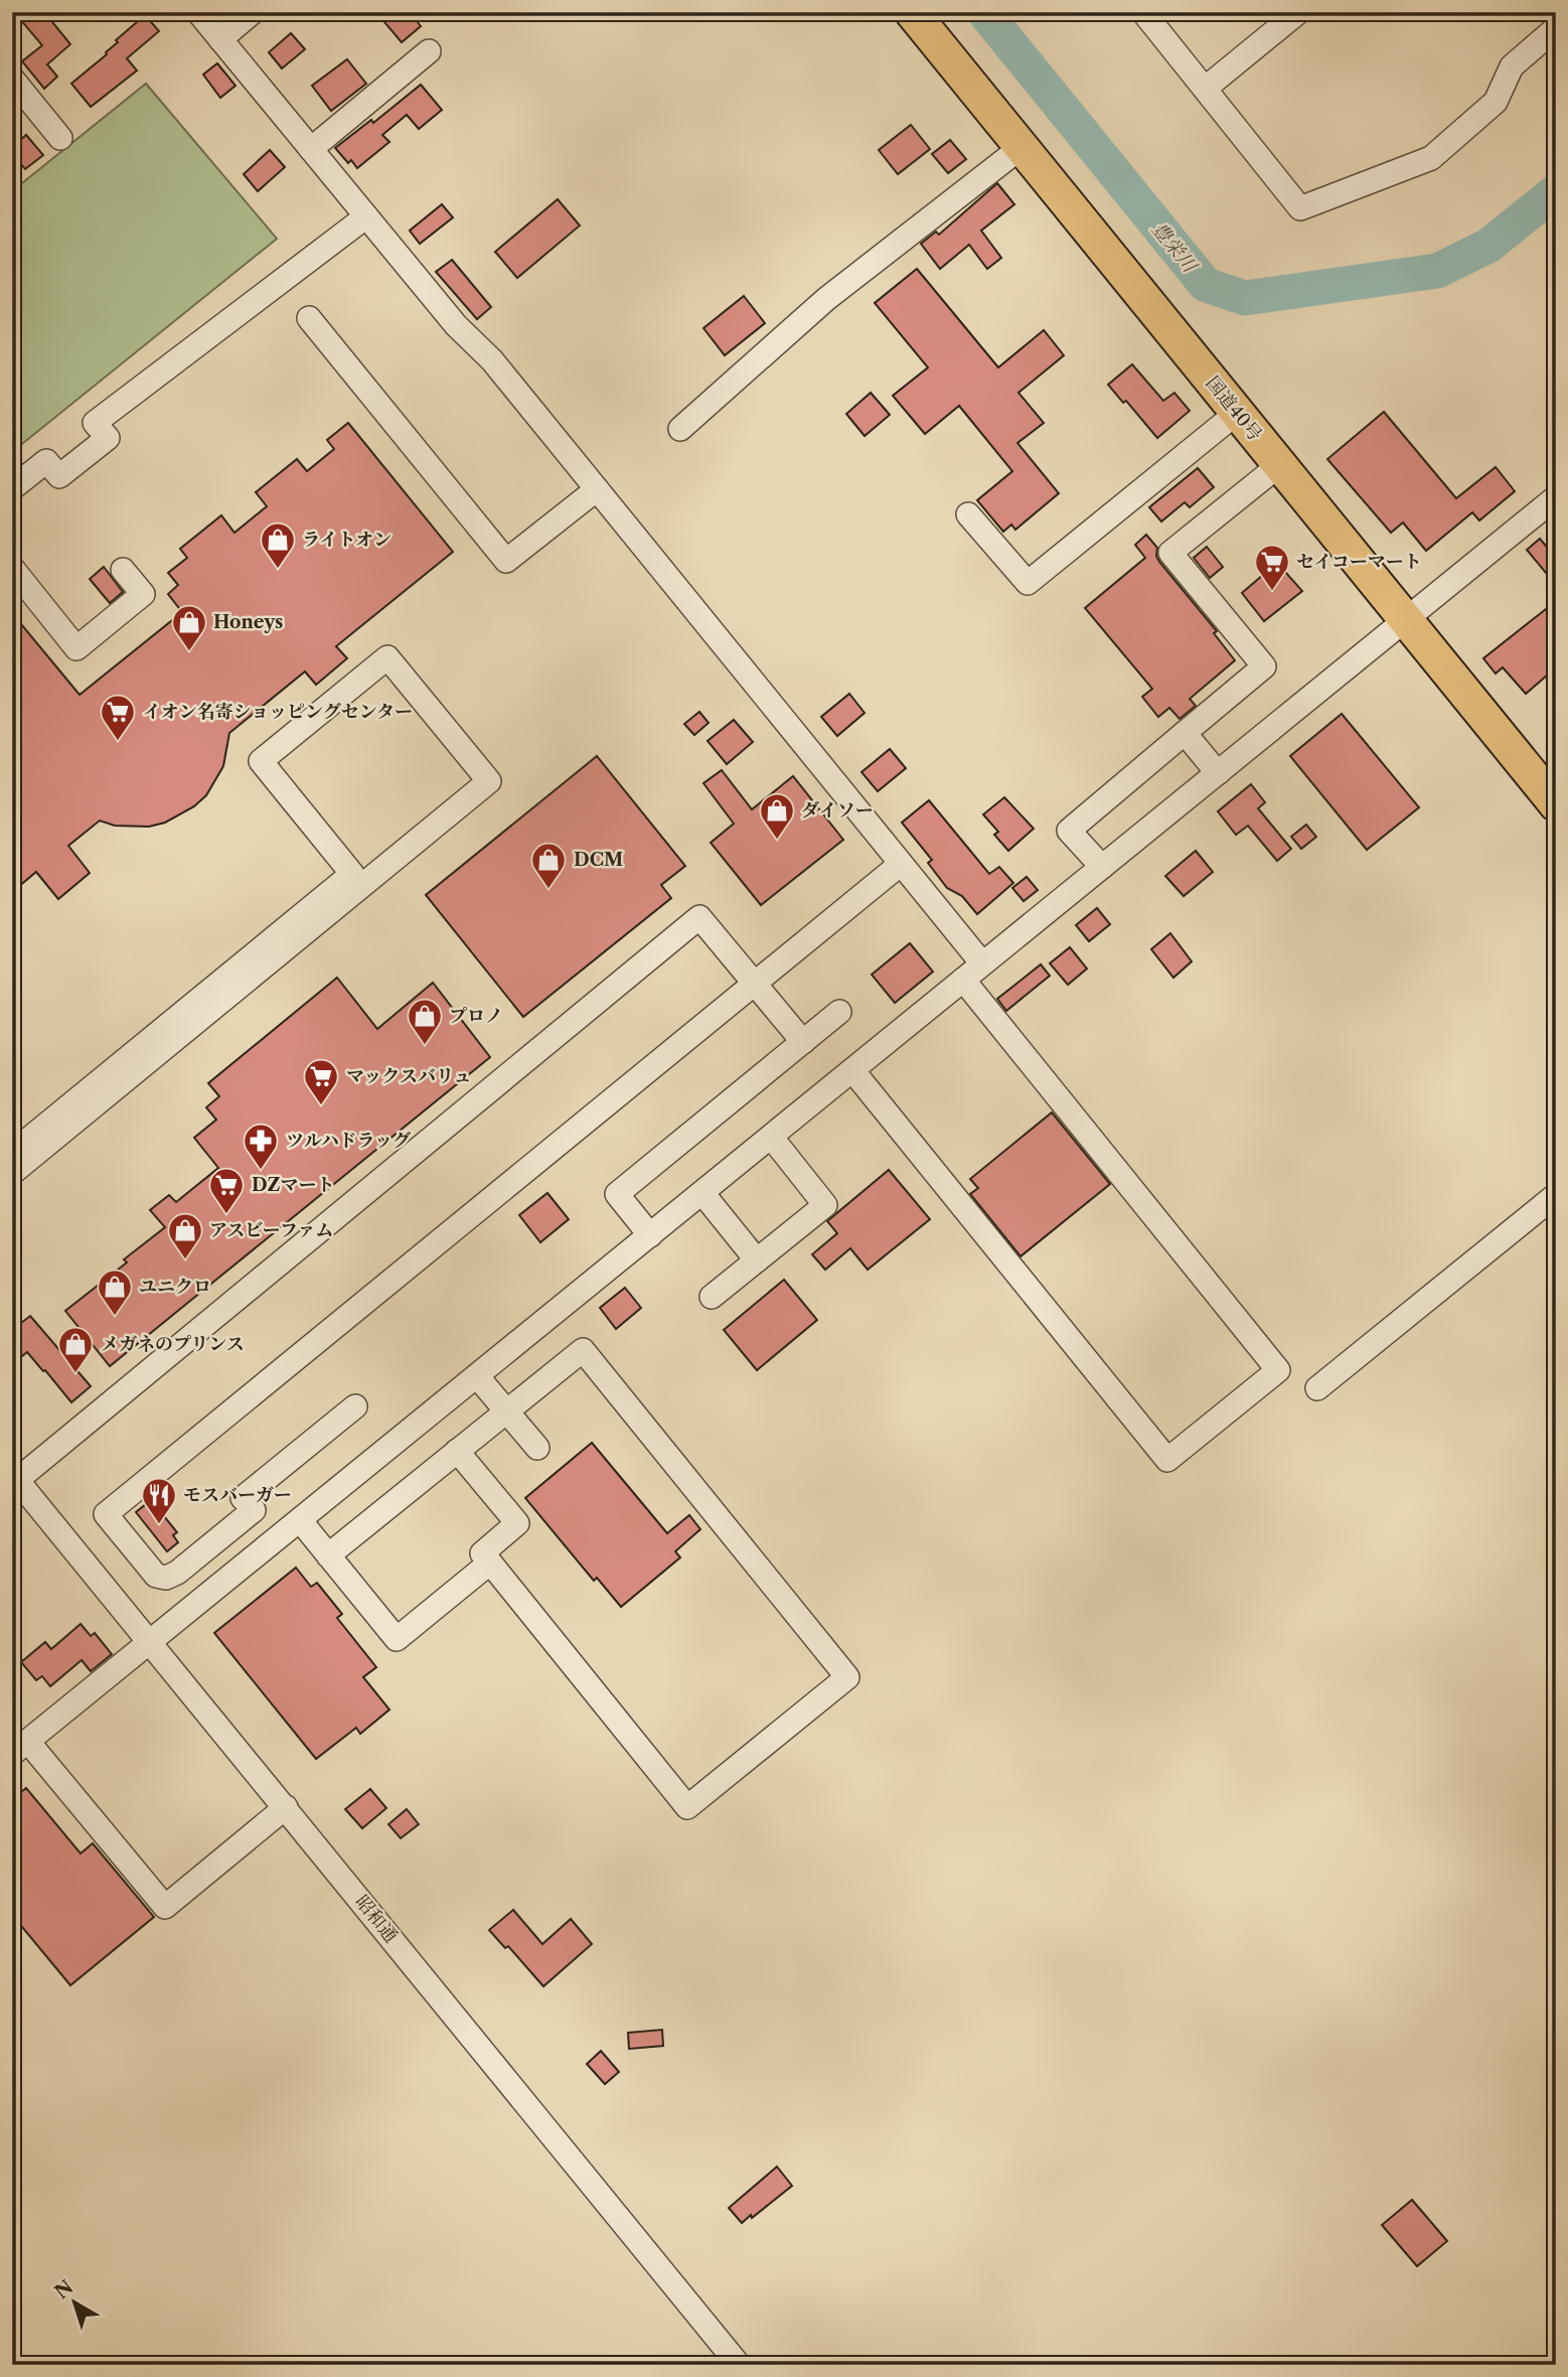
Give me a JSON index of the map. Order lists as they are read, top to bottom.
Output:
{
  "streets": {
    "highway": ["国道40号"],
    "street": ["昭和通"]
  },
  "water": ["豊栄川"],
  "places": {
    "shop": [
      "ライトオン",
      "Honeys",
      "ダイソー",
      "DCM",
      "プロノ",
      "アスビーファム",
      "ユニクロ",
      "メガネのプリンス"
    ],
    "supermarket": [
      "セイコーマート",
      "イオン名寄ショッピングセンター",
      "マックスバリュ",
      "DZマート"
    ],
    "pharmacy": ["ツルハドラッグ"],
    "restaurant": ["モスバーガー"]
  },
  "north": "top left"
}
